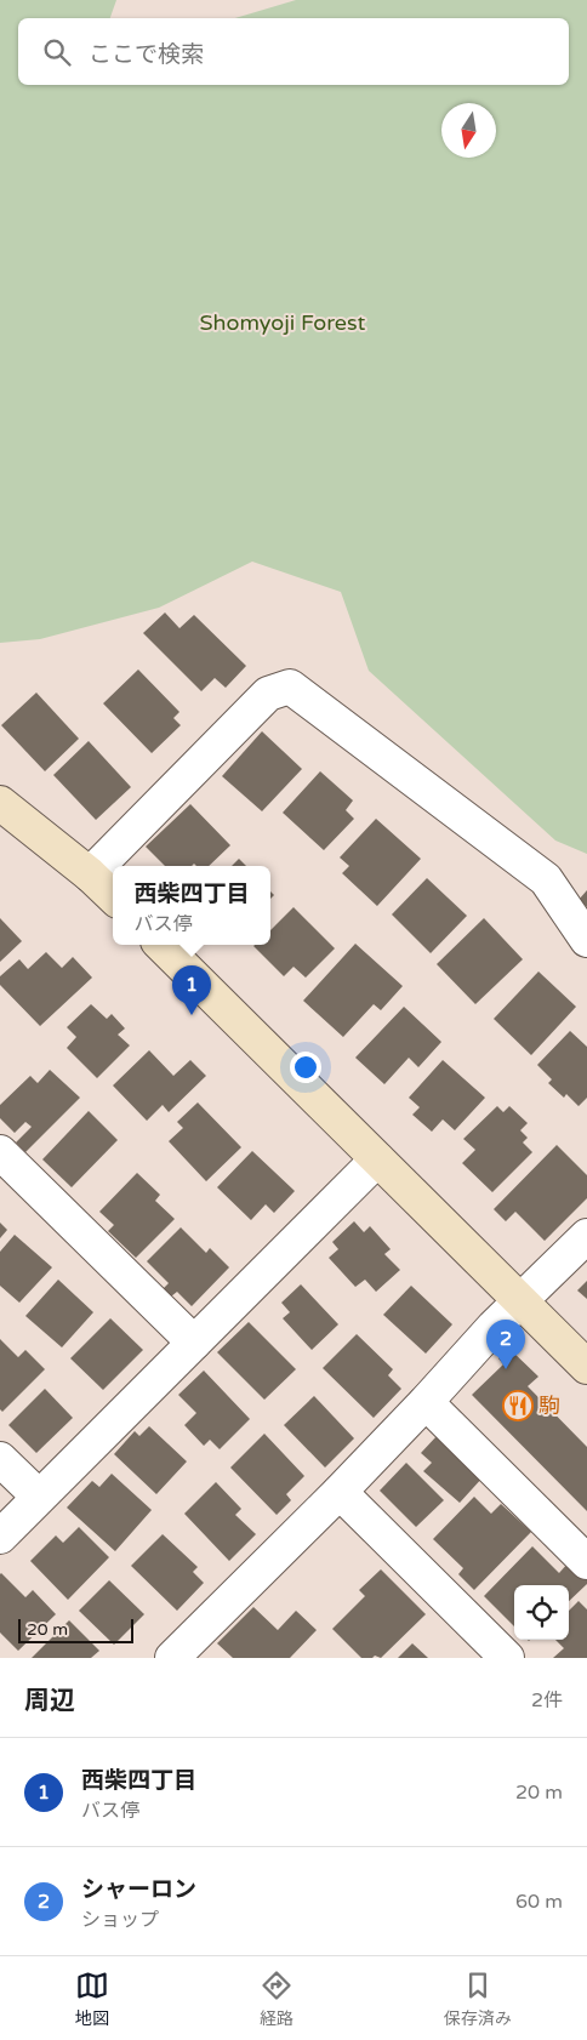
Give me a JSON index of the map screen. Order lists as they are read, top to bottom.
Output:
{
  "parks": ["Shomyoji Forest"],
  "places": {
    "restaurant": ["駒"]
  },
  "scale_bar": "20 m",
  "north": "bottom",
  "page": {
    "search": "ここで検索",
    "popup": ["西柴四丁目", "バス停"],
    "pins": ["1", "2"],
    "scale": "20 m",
    "heading": ["周辺", "2件"],
    "list": [
      {
        "mark": "1",
        "name": "西柴四丁目",
        "note": "バス停",
        "value": "20 m"
      },
      {
        "mark": "2",
        "name": "シャーロン",
        "note": "ショップ",
        "value": "60 m"
      }
    ],
    "nav": ["地図", "経路", "保存済み"]
  }
}
